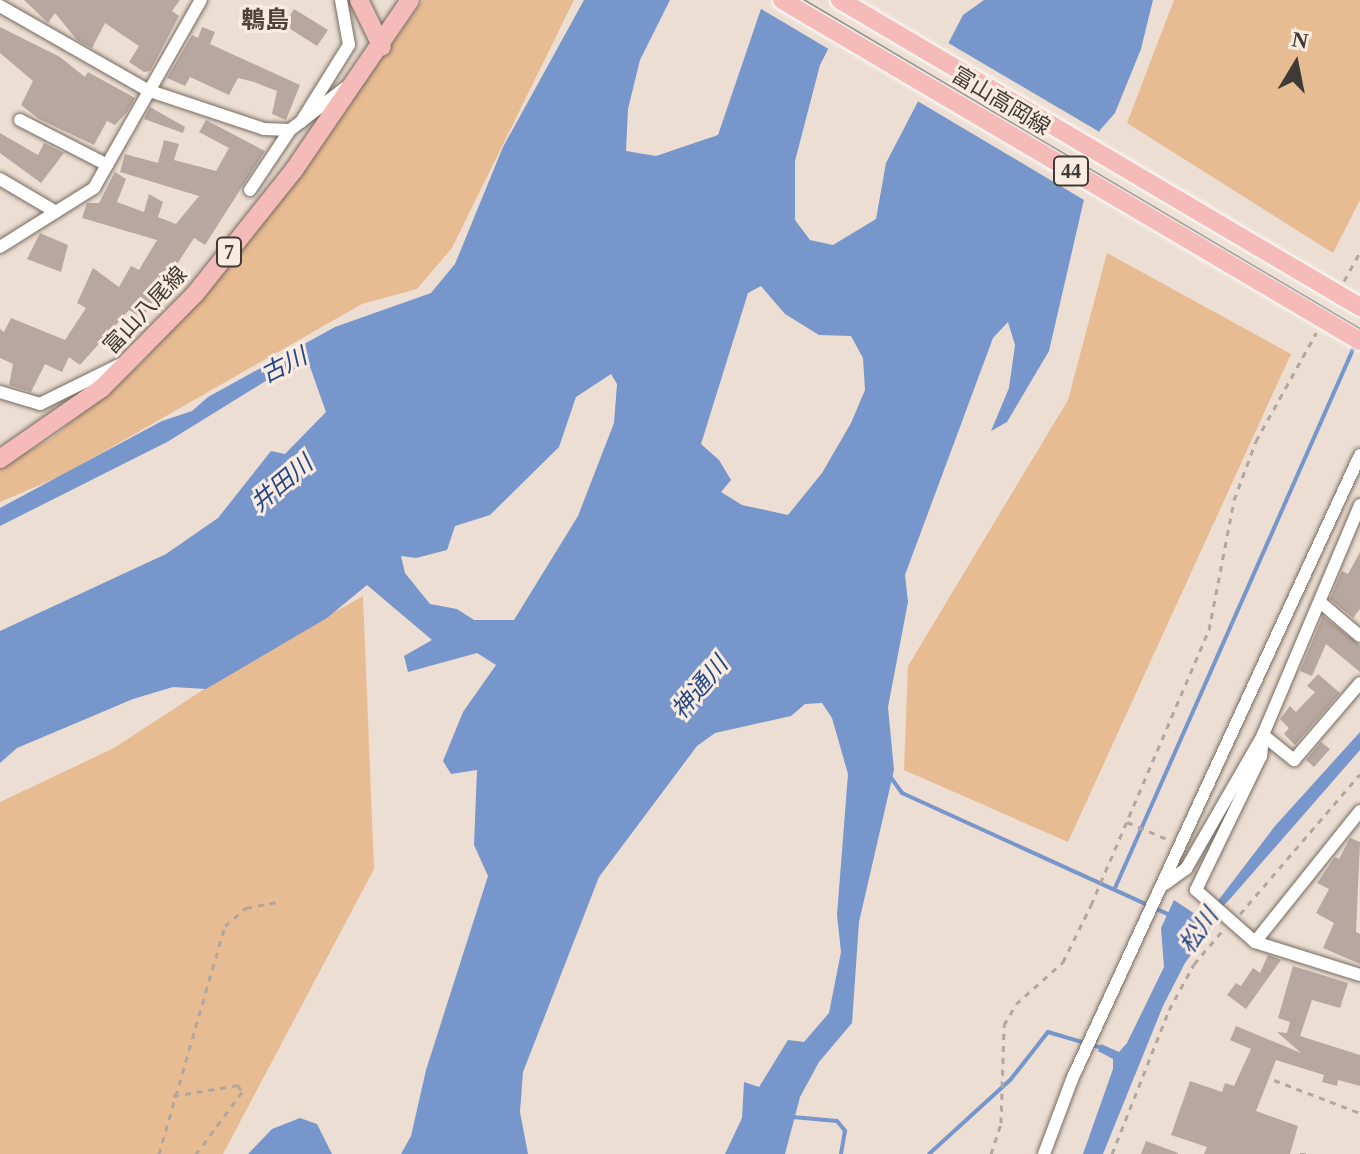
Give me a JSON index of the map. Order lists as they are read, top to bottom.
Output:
{
  "streets": {
    "main road": [
      "富山高岡線",
      "44",
      "7",
      "富山八尾線"
    ]
  },
  "districts": ["鵯島"],
  "water": [
    "古川",
    "井田川",
    "神通川",
    "松川"
  ],
  "north": "top"
}
